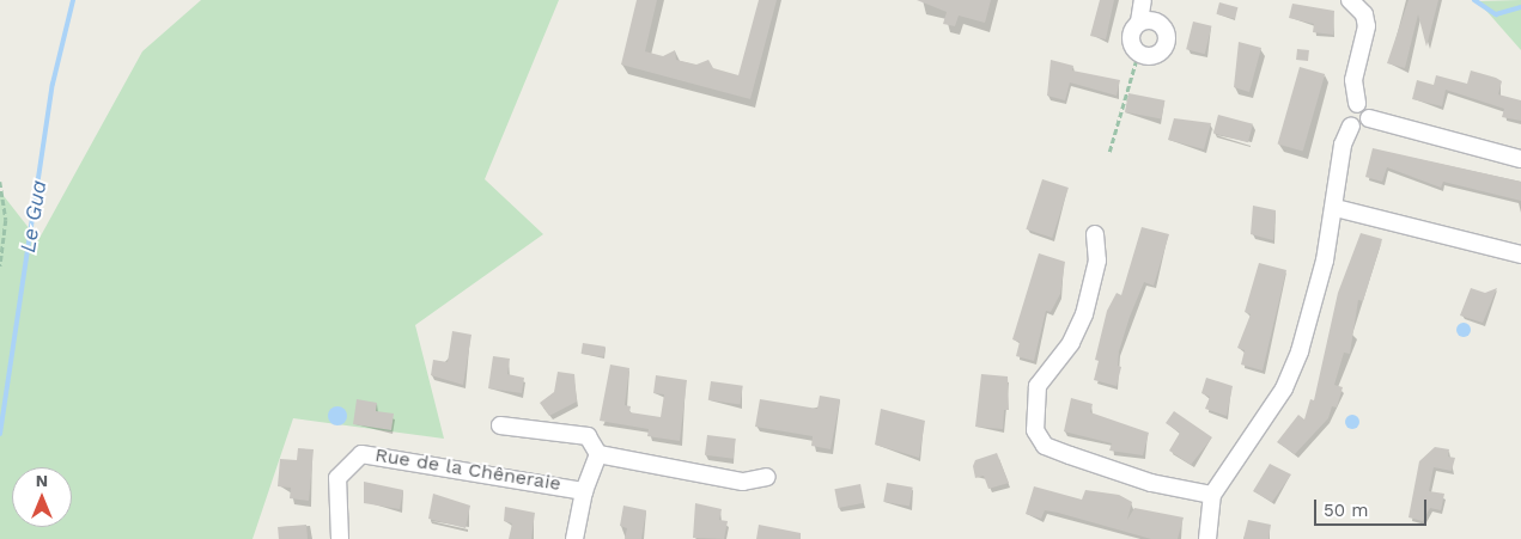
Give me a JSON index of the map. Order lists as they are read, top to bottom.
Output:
{
  "streets": {
    "street": ["Rue de la Chêneraie"]
  },
  "water": ["Le Gua"],
  "scale_bar": "50 m",
  "north": "top"
}
